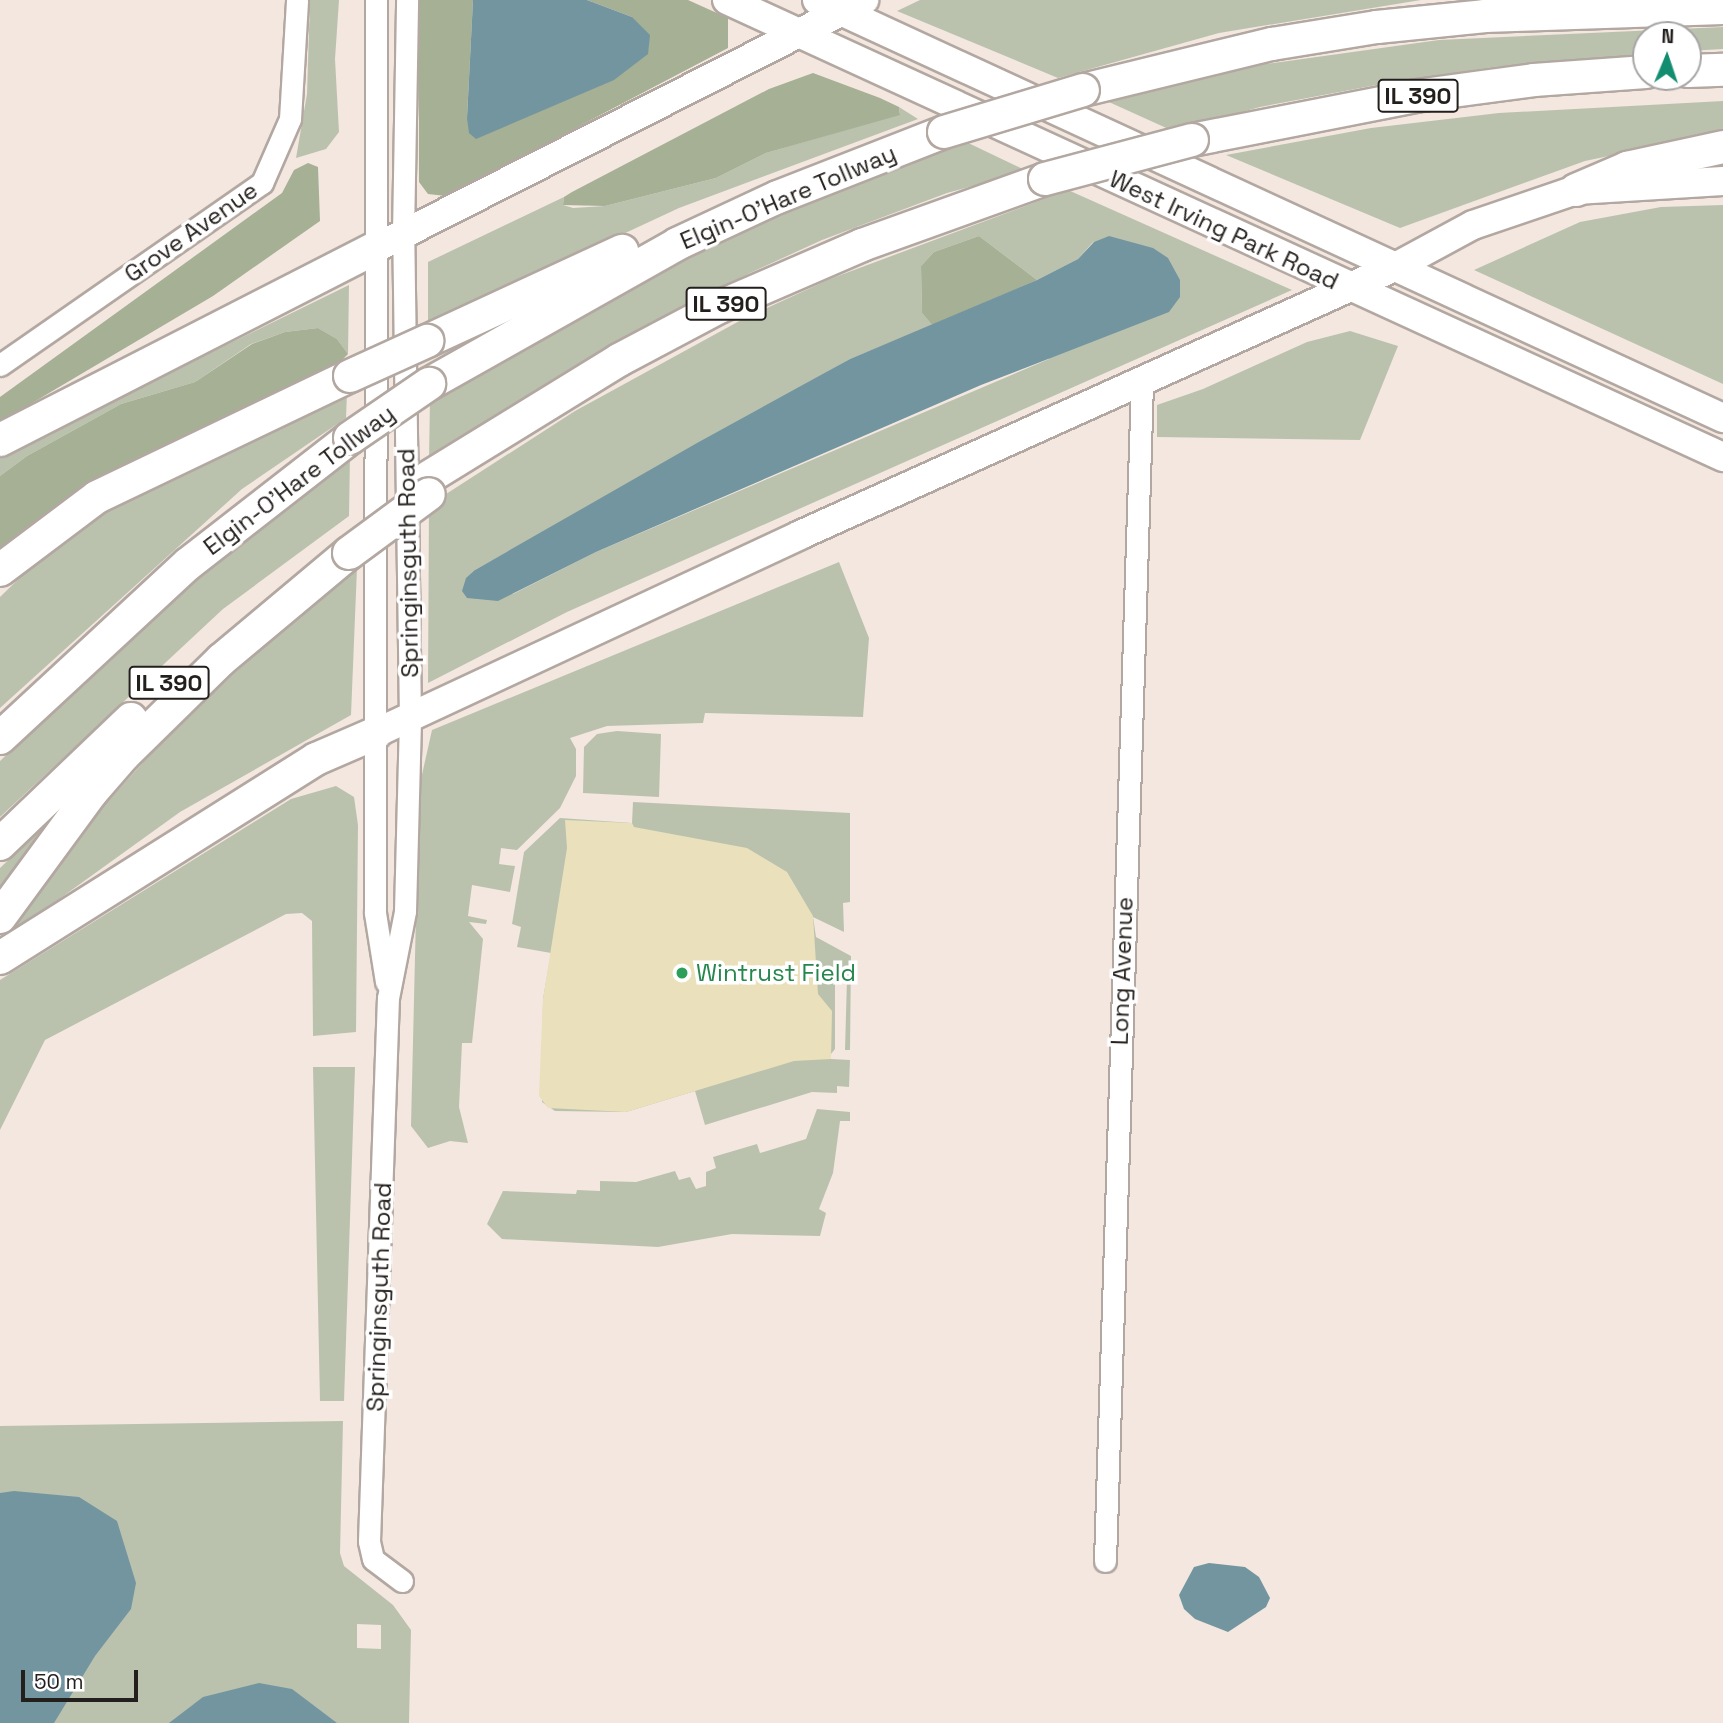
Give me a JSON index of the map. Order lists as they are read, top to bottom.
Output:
{
  "streets": {
    "highway": ["IL 390", "Elgin-O'Hare Tollway"],
    "main road": ["West Irving Park Road"],
    "street": ["Grove Avenue", "Springinsguth Road", "Long Avenue"]
  },
  "places": ["Wintrust Field"],
  "scale_bar": "50 m",
  "north": "top"
}
